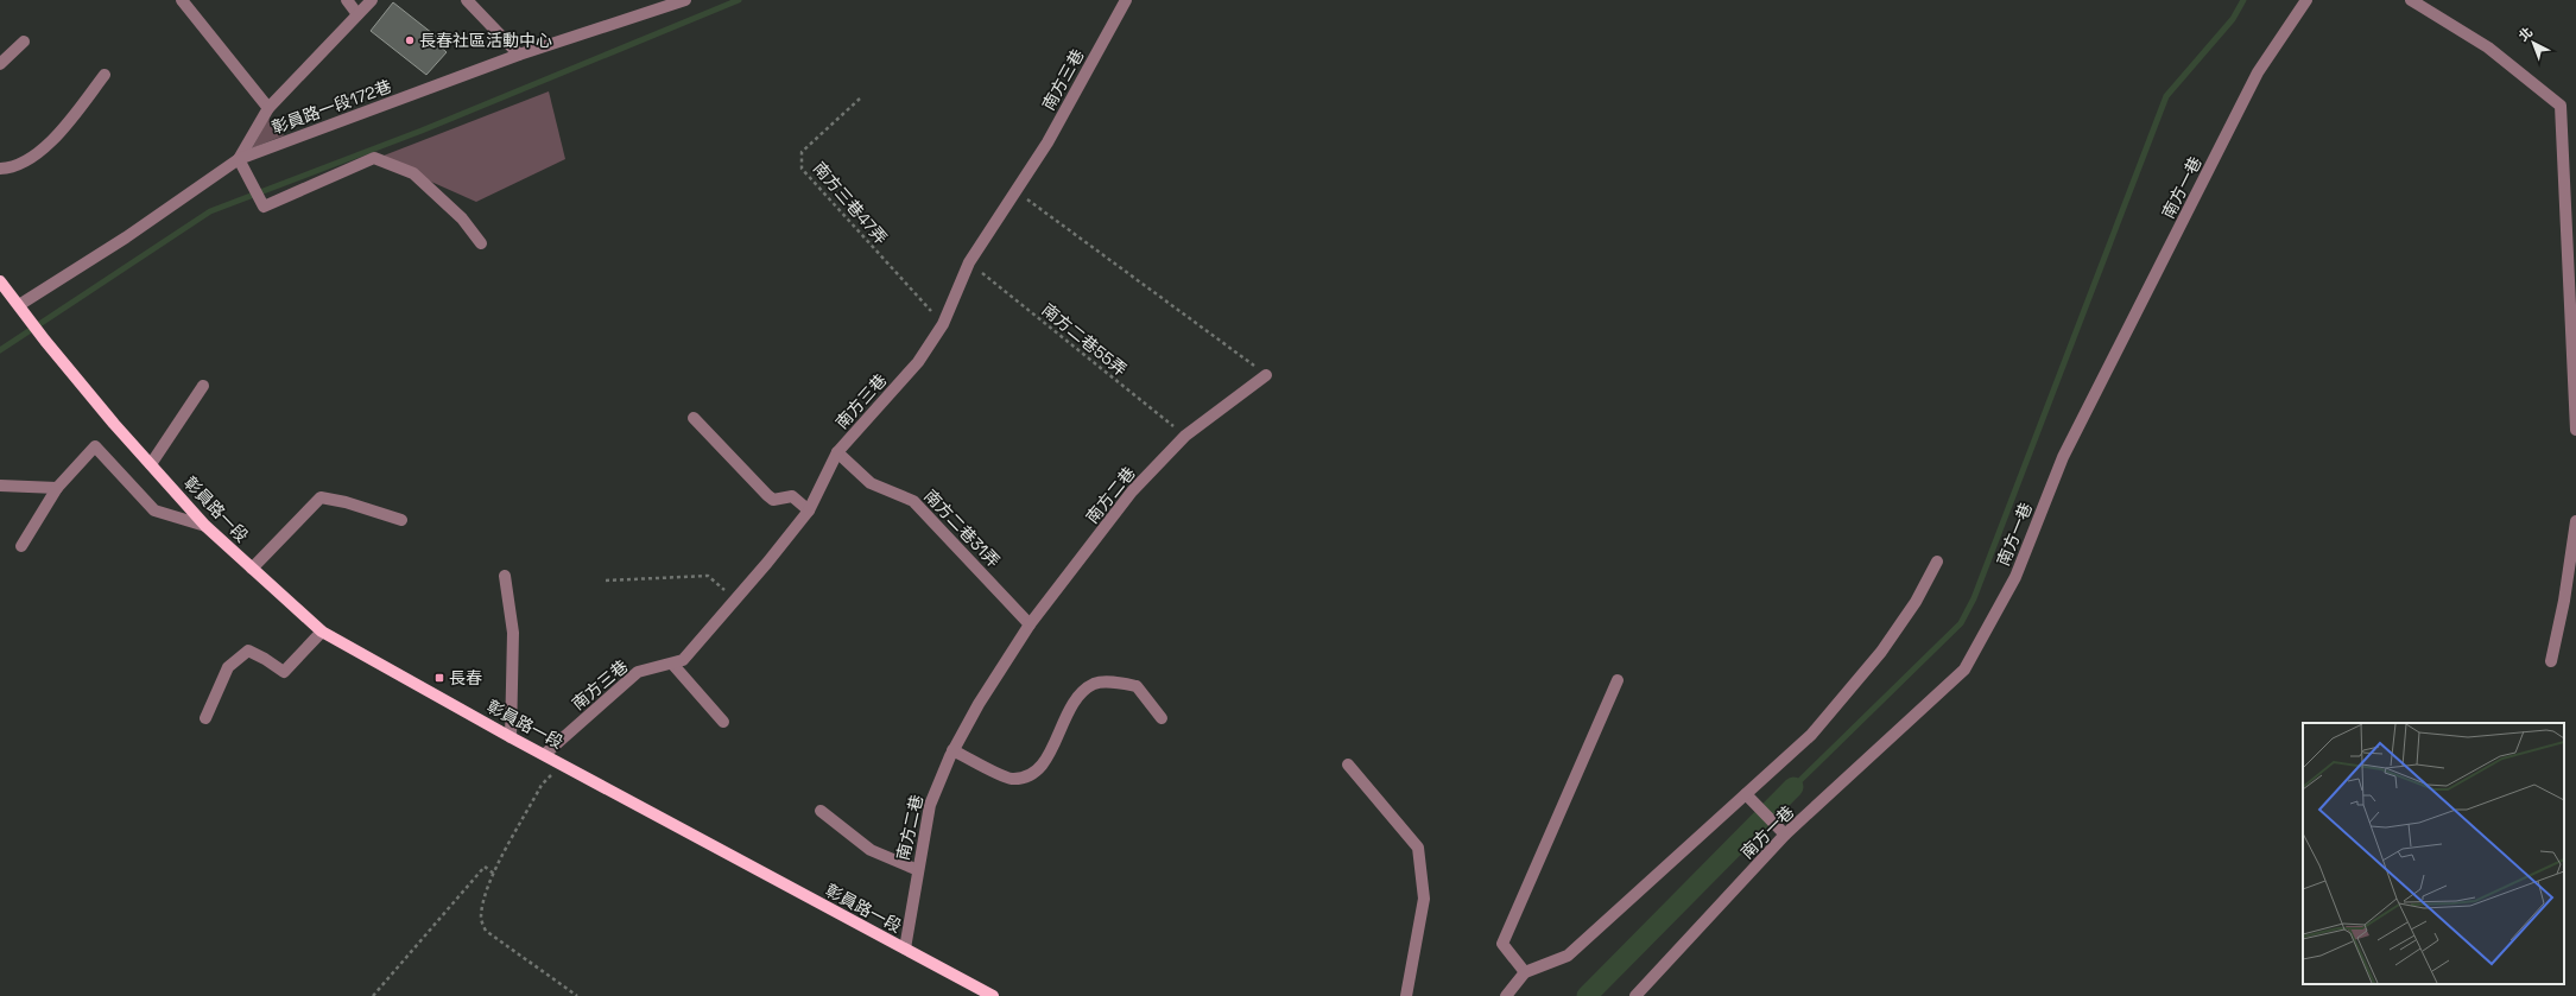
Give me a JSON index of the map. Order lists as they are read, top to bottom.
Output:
{
  "streets": {
    "main road": ["彰員路一段"],
    "lane": [
      "南方三巷",
      "彰員路一段172巷",
      "南方一巷",
      "南方二巷",
      "南方二巷31弄"
    ],
    "path": ["南方三巷47弄", "南方二巷55弄"]
  },
  "crossings": [
    ["南方三巷", "南方三巷47弄"],
    ["南方三巷", "南方二巷55弄"],
    ["南方三巷", "彰員路一段"],
    ["南方三巷", "南方二巷31弄"],
    ["彰員路一段172巷", "彰員路一段"],
    ["南方二巷55弄", "南方二巷"],
    ["南方二巷", "彰員路一段"],
    ["南方二巷", "南方二巷31弄"]
  ],
  "places": {
    "other": ["長春社區活動中心"],
    "transit": ["長春"]
  },
  "north": "top left"
}
